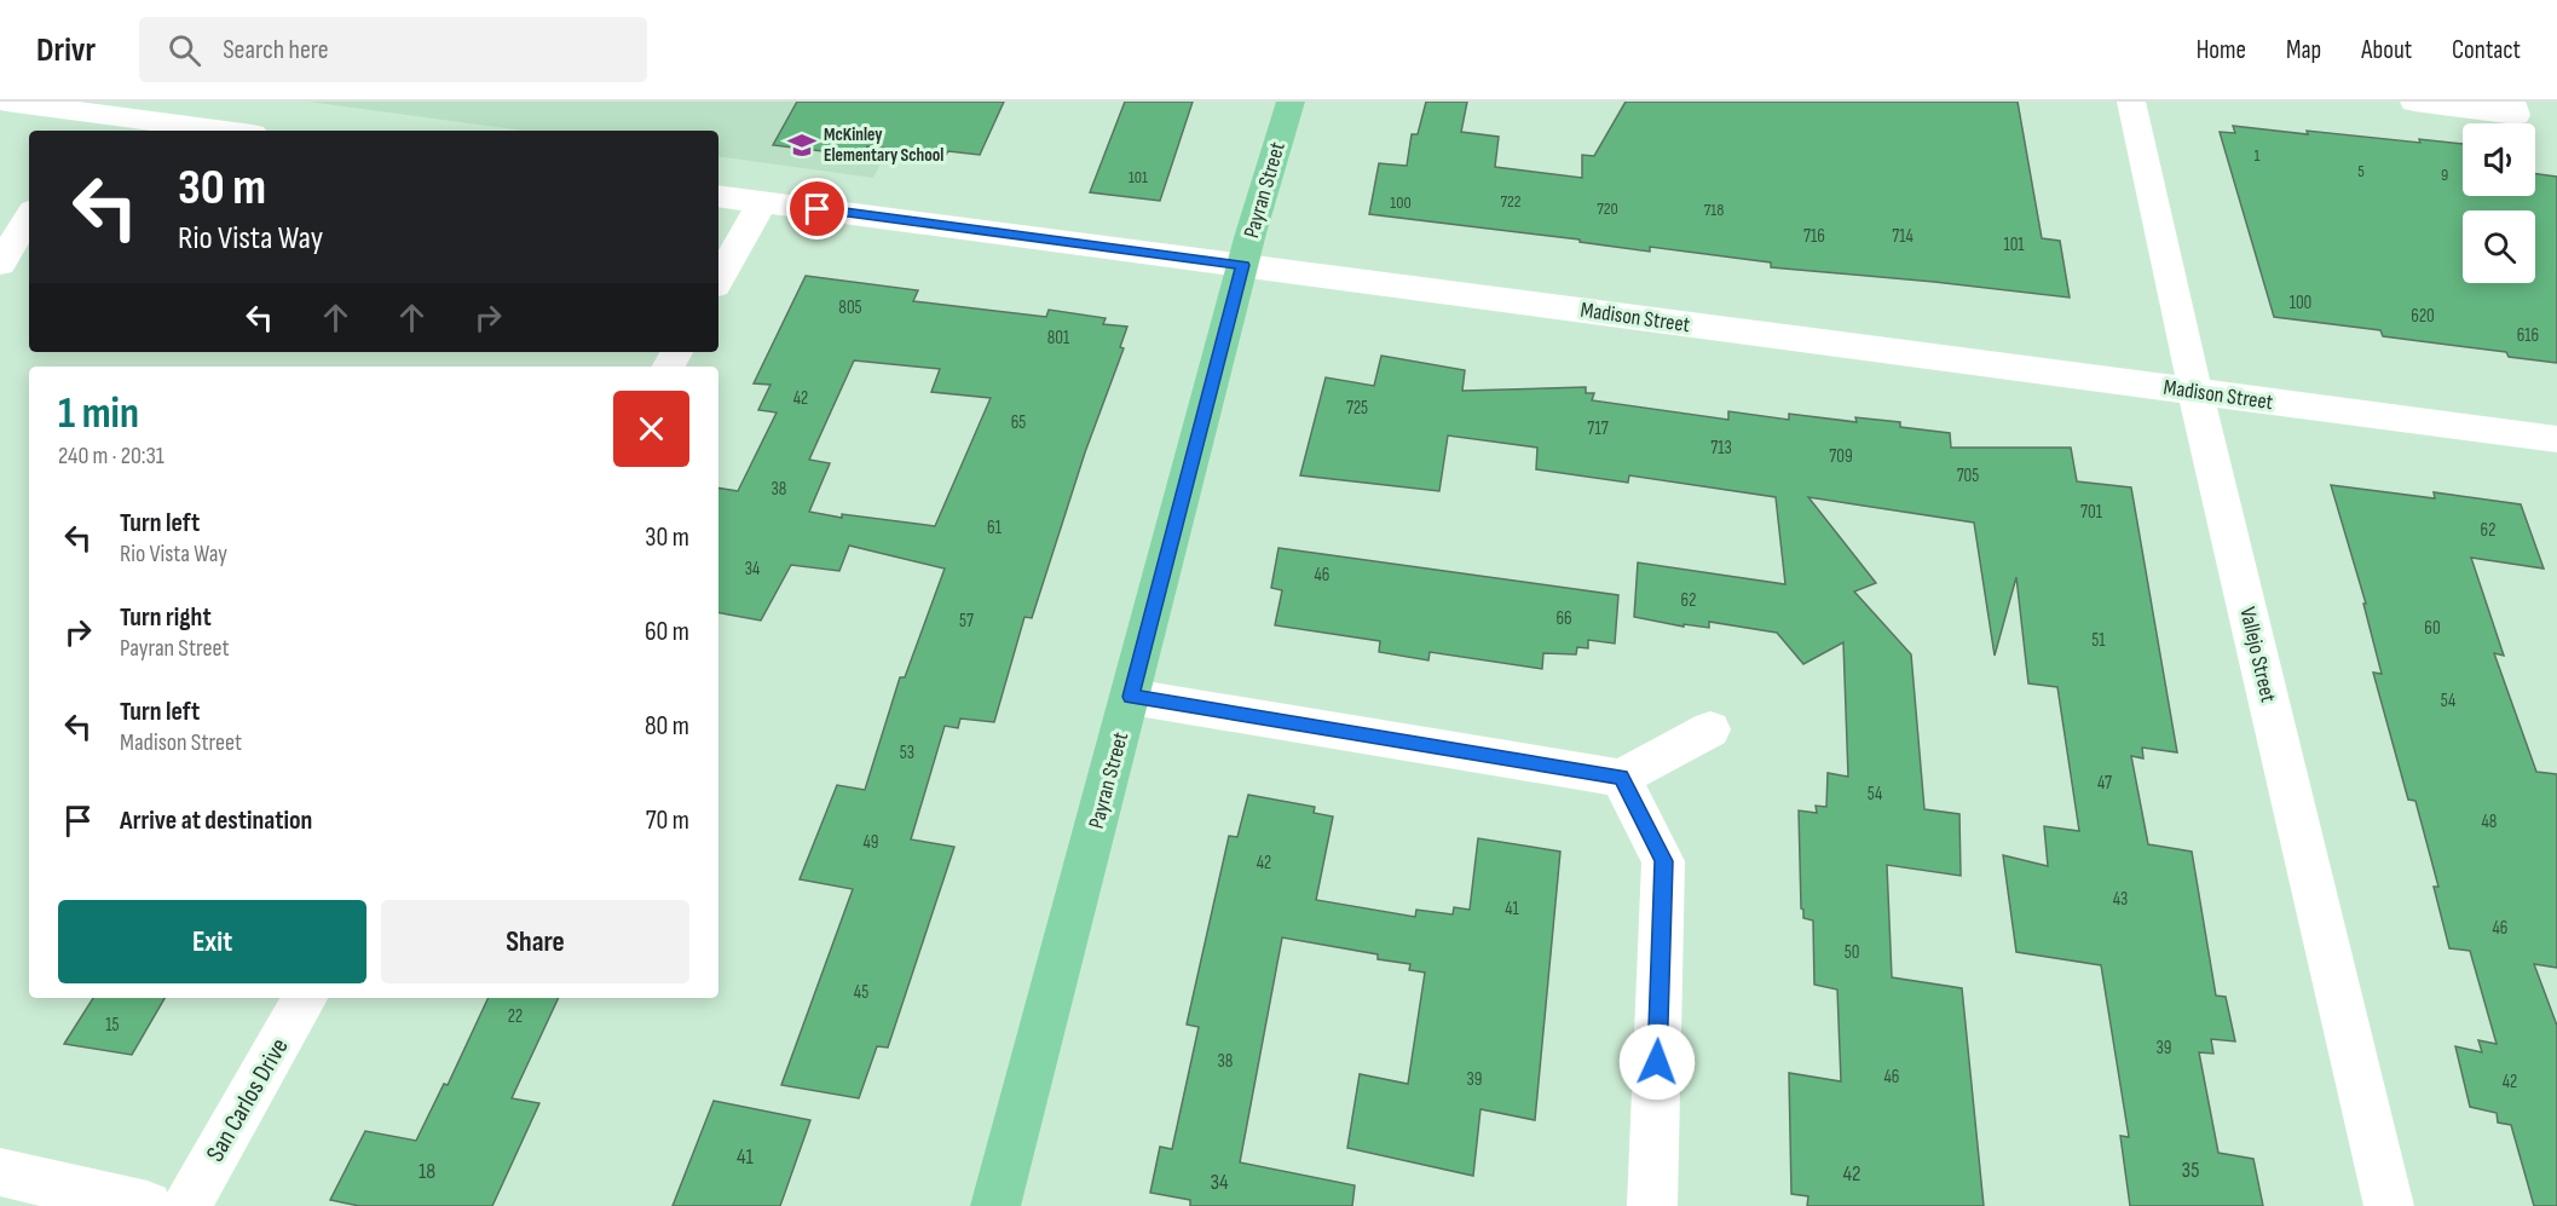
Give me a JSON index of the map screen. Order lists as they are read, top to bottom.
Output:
{
  "streets": {
    "main road": ["Payran Street"],
    "street": ["Madison Street", "Vallejo Street", "San Carlos Drive"]
  },
  "crossings": [
    ["Payran Street", "Madison Street"],
    ["Madison Street", "Vallejo Street"]
  ],
  "places": {
    "school or university": ["McKinley Elementary School"]
  },
  "house_numbers": [
    "1",
    "5",
    "9",
    "101",
    "722",
    "100",
    "720",
    "718",
    "716",
    "714",
    "101",
    "100",
    "805",
    "620",
    "616",
    "801",
    "42",
    "725",
    "65",
    "717",
    "713",
    "709",
    "705",
    "38",
    "701",
    "61",
    "62",
    "34",
    "46",
    "62",
    "66",
    "57",
    "60",
    "51",
    "54",
    "53",
    "47",
    "54",
    "48",
    "49",
    "42",
    "43",
    "41",
    "46",
    "50",
    "45",
    "22",
    "15",
    "39",
    "38",
    "46",
    "39",
    "42",
    "41",
    "35",
    "18",
    "42",
    "34"
  ],
  "page": {
    "header": "Drivr",
    "search": "Search here",
    "nav": [
      "Home",
      "Map",
      "About",
      "Contact"
    ],
    "turn": ["30 m", "Rio Vista Way"],
    "heading": ["1 min", "240 m · 20:31"],
    "list": [
      {
        "name": "Turn left",
        "note": "Rio Vista Way",
        "value": "30 m"
      },
      {
        "name": "Turn right",
        "note": "Payran Street",
        "value": "60 m"
      },
      {
        "name": "Turn left",
        "note": "Madison Street",
        "value": "80 m"
      },
      {
        "name": "Arrive at destination",
        "value": "70 m"
      }
    ],
    "buttons": ["Exit", "Share"]
  }
}
